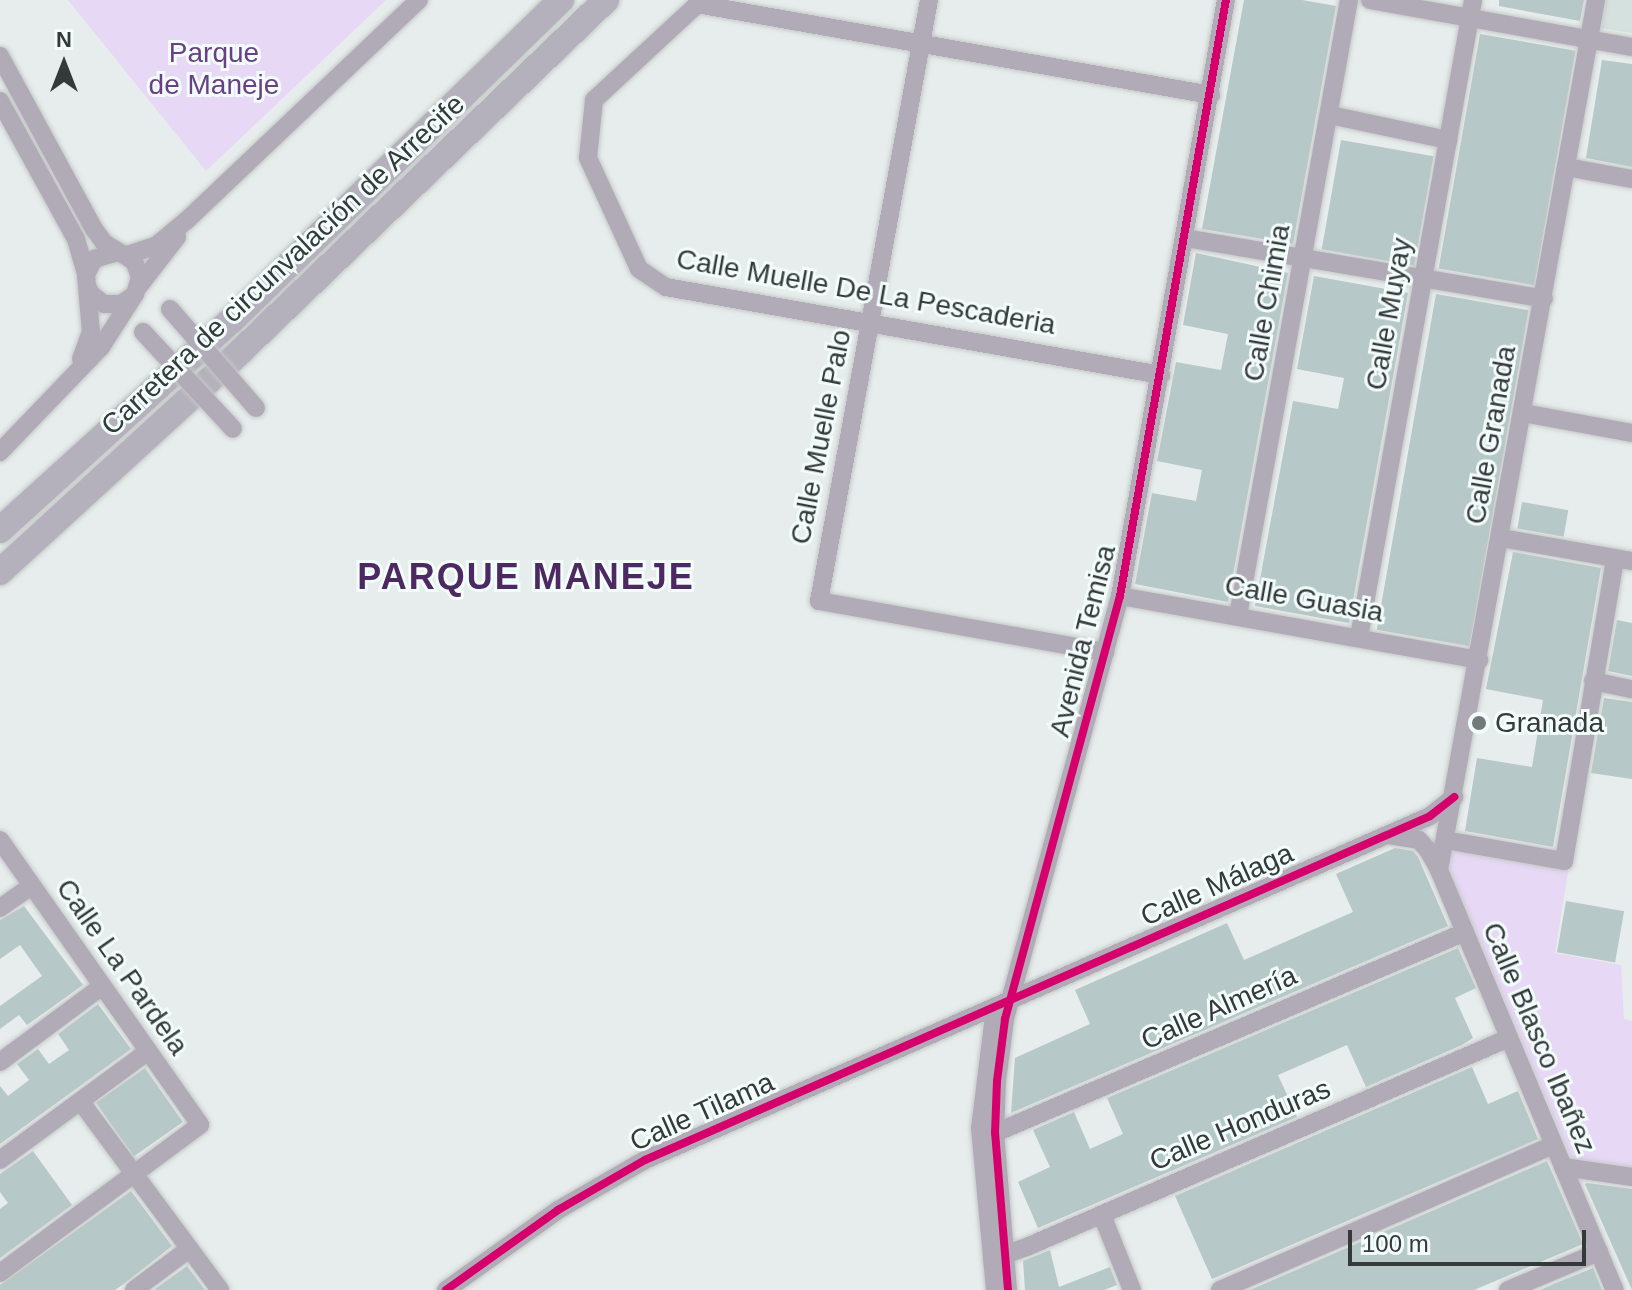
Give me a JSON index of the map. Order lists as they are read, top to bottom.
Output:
{
  "streets": {
    "highway": ["Carretera de circunvalación de Arrecife"],
    "street": [
      "Calle Muelle De La Pescaderia",
      "Calle Chimia",
      "Calle Muyay",
      "Calle Granada",
      "Calle Muelle Palo",
      "Calle Guasia",
      "Avenida Temisa",
      "Calle Málaga",
      "Calle La Pardela",
      "Calle Almería",
      "Calle Blasco Ibañez",
      "Calle Tilama",
      "Calle Honduras"
    ]
  },
  "crossings": [
    ["Calle Muelle De La Pescaderia", "Calle Muelle Palo"],
    ["Calle Muelle De La Pescaderia", "Avenida Temisa"],
    ["Calle Chimia", "Calle Guasia"],
    ["Calle Muyay", "Calle Guasia"],
    ["Calle Granada", "Calle Guasia"],
    ["Calle Granada", "Calle Málaga"],
    ["Calle Granada", "Calle Blasco Ibañez"],
    ["Calle Muelle Palo", "Avenida Temisa"],
    ["Calle Guasia", "Avenida Temisa"],
    ["Avenida Temisa", "Calle Málaga"],
    ["Avenida Temisa", "Calle Almería"],
    ["Avenida Temisa", "Calle Tilama"],
    ["Avenida Temisa", "Calle Honduras"],
    ["Calle Málaga", "Calle Blasco Ibañez"],
    ["Calle Málaga", "Calle Tilama"],
    ["Calle Almería", "Calle Blasco Ibañez"],
    ["Calle Blasco Ibañez", "Calle Honduras"]
  ],
  "districts": ["PARQUE MANEJE"],
  "parks": ["Parque de Maneje"],
  "places": ["Granada"],
  "scale_bar": "100 m",
  "north": "top"
}
